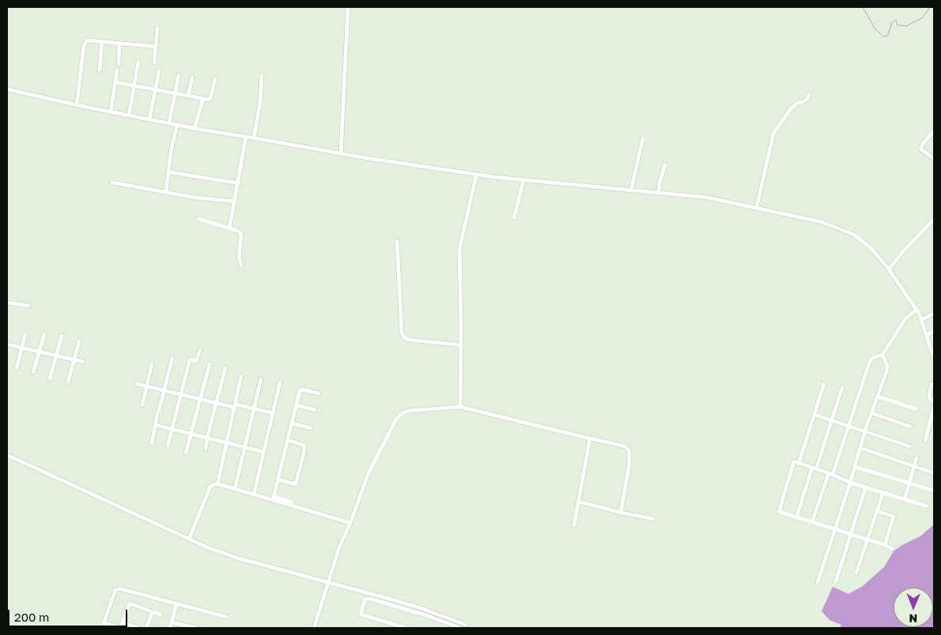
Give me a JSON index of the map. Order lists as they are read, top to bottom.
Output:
{
  "scale_bar": "200 m",
  "north": "bottom"
}
